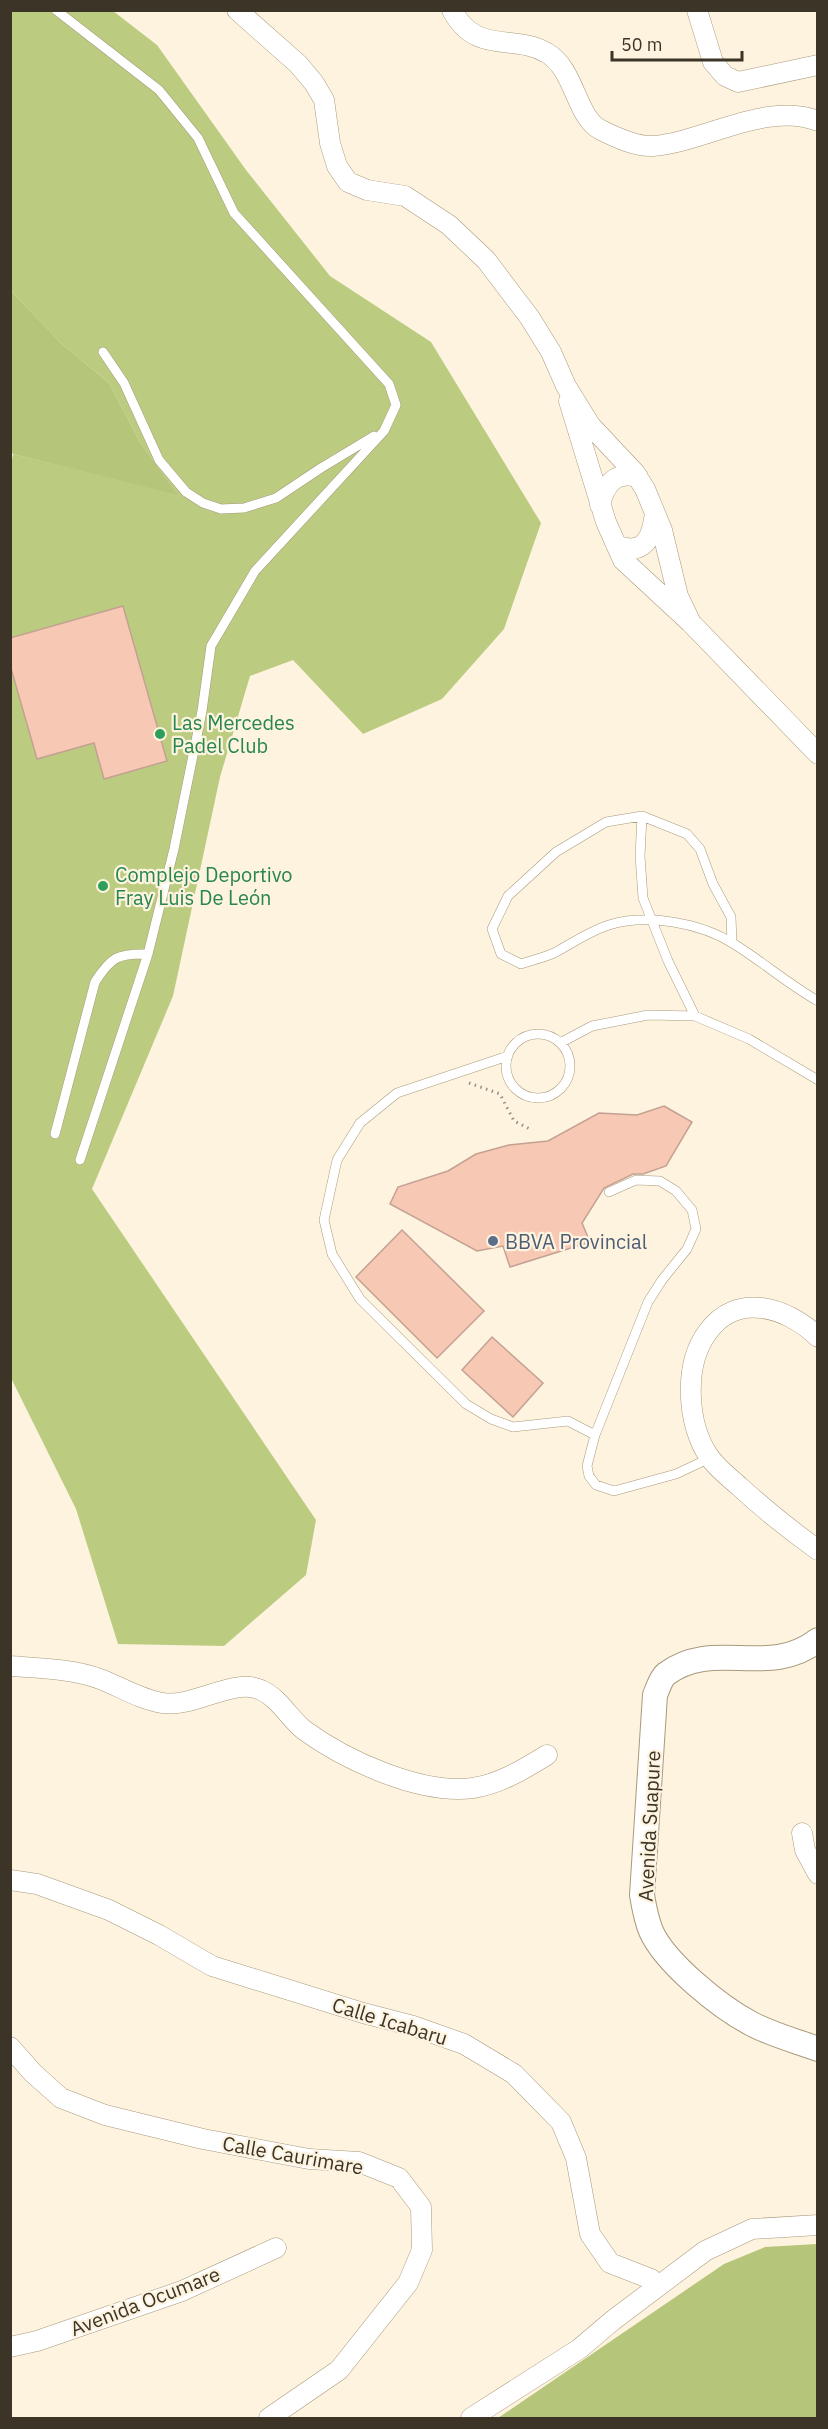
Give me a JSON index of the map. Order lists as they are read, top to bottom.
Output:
{
  "streets": {
    "street": [
      "Avenida Suapure",
      "Calle Icabaru",
      "Calle Caurimare",
      "Avenida Ocumare"
    ]
  },
  "places": ["Las Mercedes Padel Club", "Complejo Deportivo Fray Luis De León", "BBVA Provincial"],
  "scale_bar": "50 m"
}
